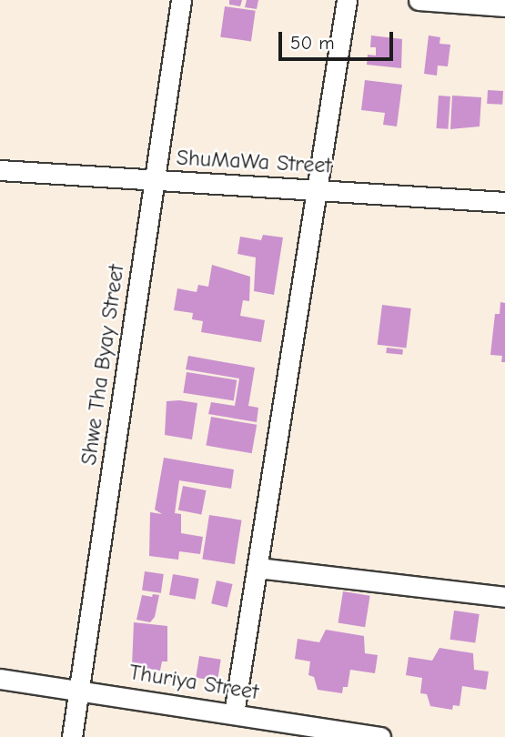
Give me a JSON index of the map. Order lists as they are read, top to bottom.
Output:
{
  "streets": {
    "street": ["ShuMaWa Street", "Shwe Tha Byay Street", "Thuriya Street"]
  },
  "crossings": [
    ["ShuMaWa Street", "Shwe Tha Byay Street"],
    ["Shwe Tha Byay Street", "Thuriya Street"]
  ],
  "scale_bar": "50 m"
}
